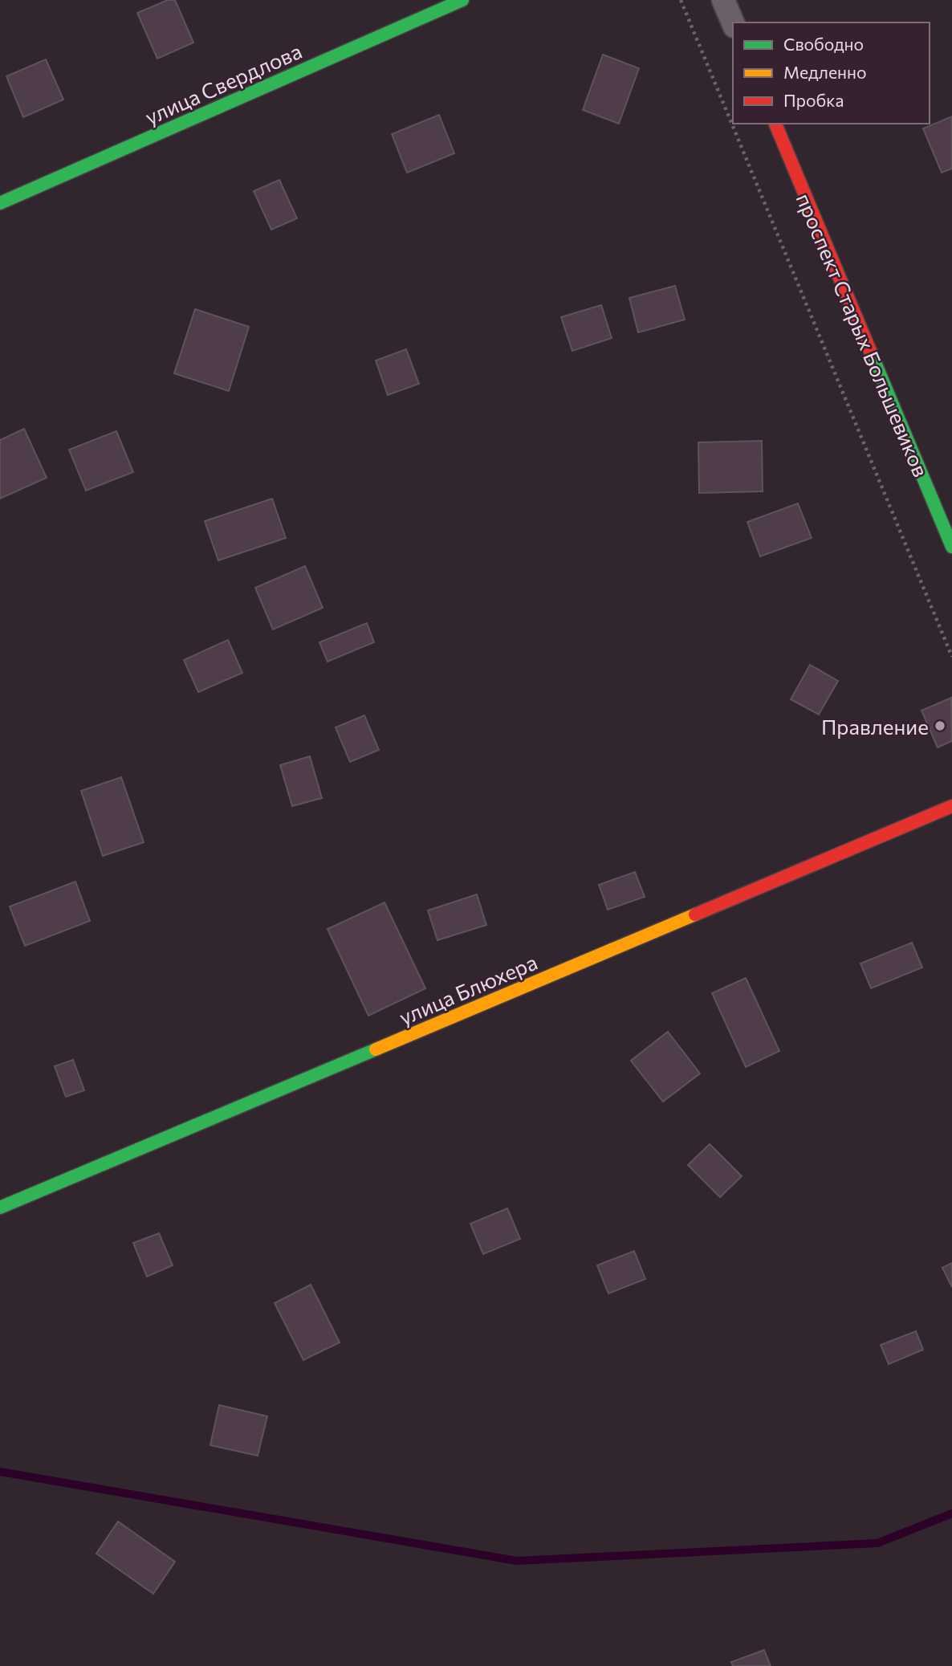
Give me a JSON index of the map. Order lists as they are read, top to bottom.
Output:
{
  "streets": {
    "street": ["улица Свердлова", "проспект Старых Большевиков", "улица Блюхера"]
  },
  "places": ["Правление"],
  "legend": ["Свободно", "Медленно", "Пробка"]
}
